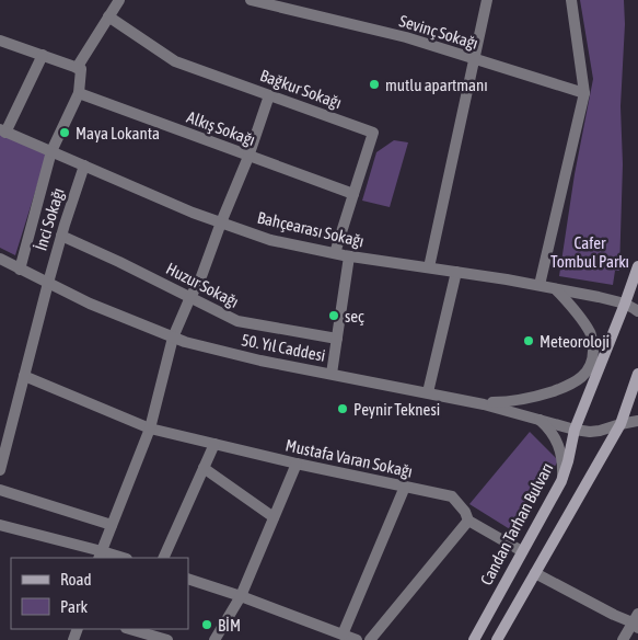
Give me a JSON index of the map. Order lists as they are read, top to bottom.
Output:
{
  "streets": {
    "main road": ["Candan Tarhan Bulvarı"],
    "street": [
      "Sevinç Sokağı",
      "Bağkur Sokağı",
      "Alkış Sokağı",
      "İnci Sokağı",
      "Bahçearası Sokağı",
      "Huzur Sokağı",
      "50. Yıl Caddesi",
      "Mustafa Varan Sokağı"
    ]
  },
  "crossings": [
    ["Bağkur Sokağı", "Alkış Sokağı"],
    ["Bağkur Sokağı", "Bahçearası Sokağı"],
    ["İnci Sokağı", "Bahçearası Sokağı"],
    ["İnci Sokağı", "Huzur Sokağı"],
    ["İnci Sokağı", "50. Yıl Caddesi"],
    ["İnci Sokağı", "Mustafa Varan Sokağı"],
    ["Bahçearası Sokağı", "Candan Tarhan Bulvarı"],
    ["50. Yıl Caddesi", "Candan Tarhan Bulvarı"],
    ["Mustafa Varan Sokağı", "Candan Tarhan Bulvarı"]
  ],
  "parks": ["Cafer Tombul Parkı"],
  "places": [
    "mutlu apartmanı",
    "Maya Lokanta",
    "seç",
    "Meteoroloji",
    "Peynir Teknesi",
    "BİM"
  ],
  "legend": ["Road", "Park"]
}
